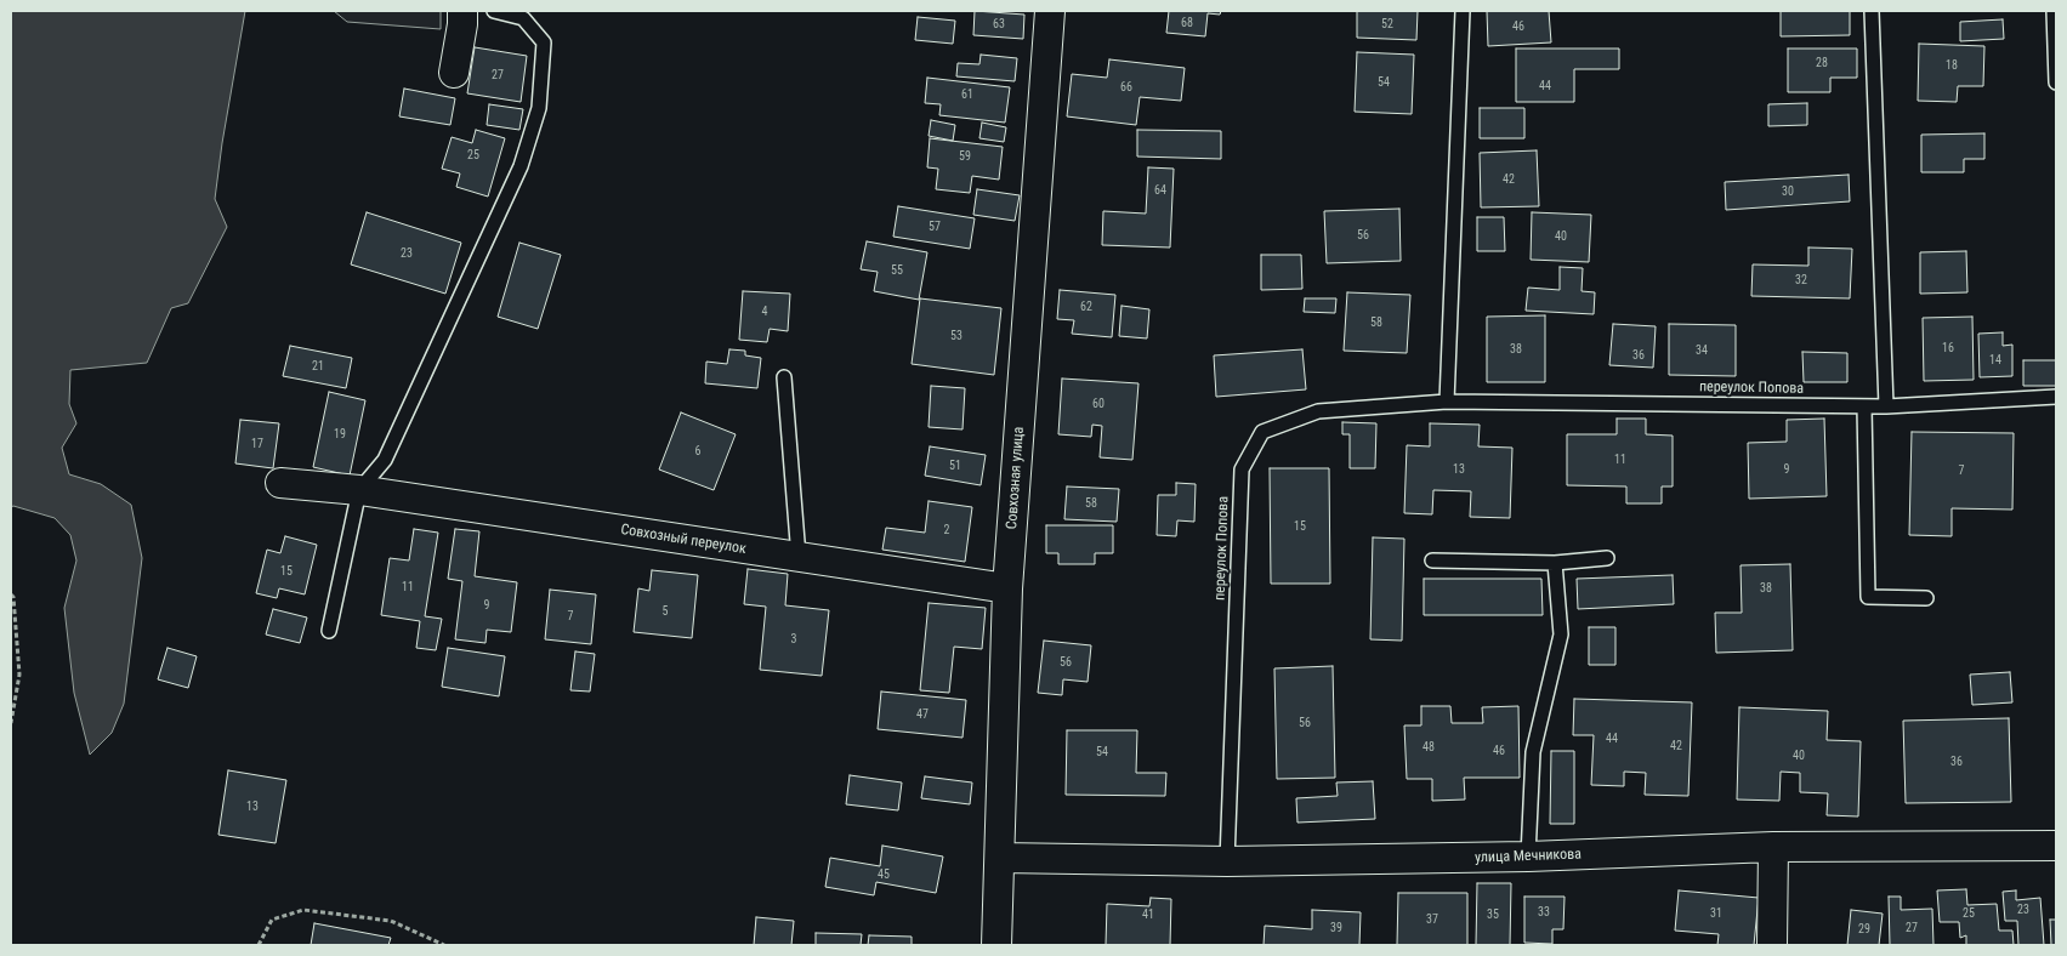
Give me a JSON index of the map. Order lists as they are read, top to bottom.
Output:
{
  "streets": {
    "street": ["Совхозная улица", "Совхозный переулок", "улица Мечникова"],
    "lane": ["переулок Попова"]
  },
  "crossings": [
    ["переулок Попова", "улица Мечникова"],
    ["Совхозная улица", "Совхозный переулок"],
    ["Совхозная улица", "улица Мечникова"]
  ],
  "house_numbers": [
    "68",
    "63",
    "52",
    "46",
    "28",
    "18",
    "27",
    "54",
    "44",
    "66",
    "61",
    "25",
    "59",
    "42",
    "64",
    "30",
    "57",
    "56",
    "40",
    "23",
    "55",
    "32",
    "62",
    "4",
    "58",
    "53",
    "16",
    "38",
    "34",
    "36",
    "14",
    "21",
    "60",
    "19",
    "17",
    "6",
    "11",
    "51",
    "13",
    "9",
    "7",
    "58",
    "15",
    "2",
    "15",
    "11",
    "38",
    "9",
    "5",
    "7",
    "3",
    "56",
    "47",
    "56",
    "44",
    "42",
    "48",
    "46",
    "54",
    "40",
    "36",
    "13",
    "45",
    "23",
    "33",
    "31",
    "25",
    "41",
    "35",
    "37",
    "39",
    "27",
    "29"
  ]
}
